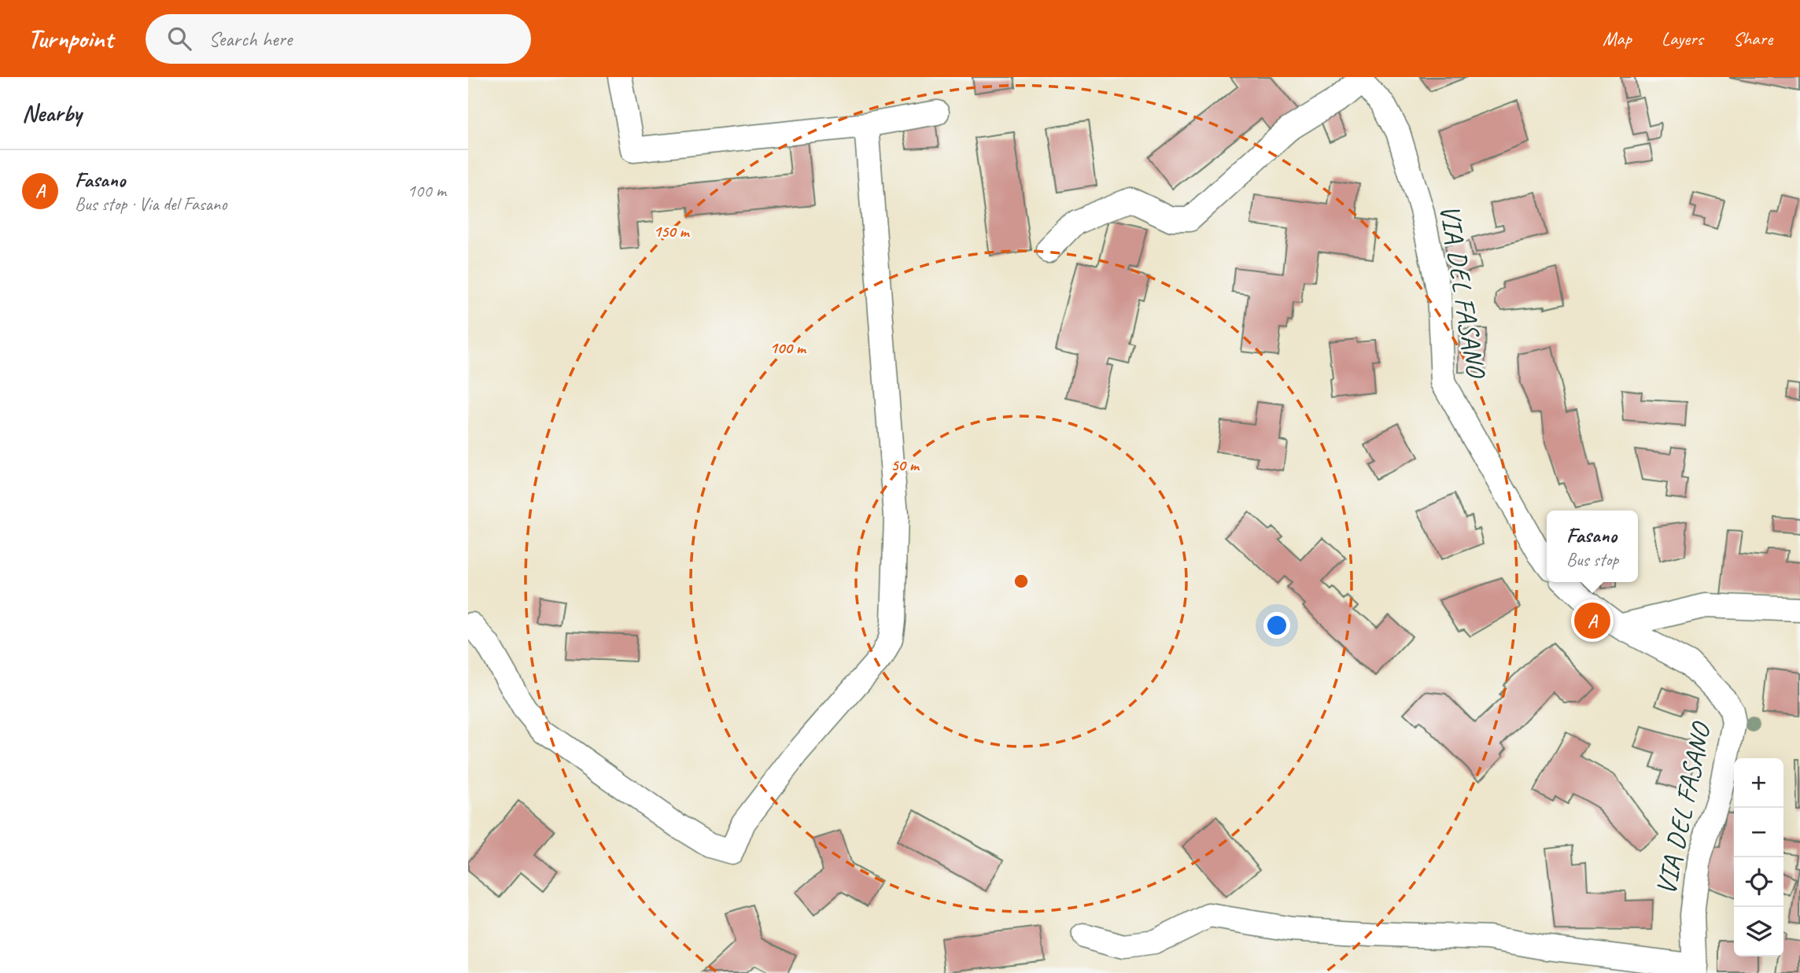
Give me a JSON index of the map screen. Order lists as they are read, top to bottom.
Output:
{
  "streets": {
    "street": ["VIA DEL FASANO"]
  },
  "page": {
    "header": "Turnpoint",
    "search": "Search here",
    "nav": ["Map", "Layers", "Share"],
    "heading": "Nearby",
    "list": [
      {
        "mark": "A",
        "name": "Fasano",
        "note": "Bus stop · Via del Fasano",
        "value": "100 m"
      }
    ],
    "popup": ["Fasano", "Bus stop"],
    "pins": "A",
    "map_buttons": ["+", "−"]
  },
  "rings": ["150 m", "100 m", "50 m"]
}
